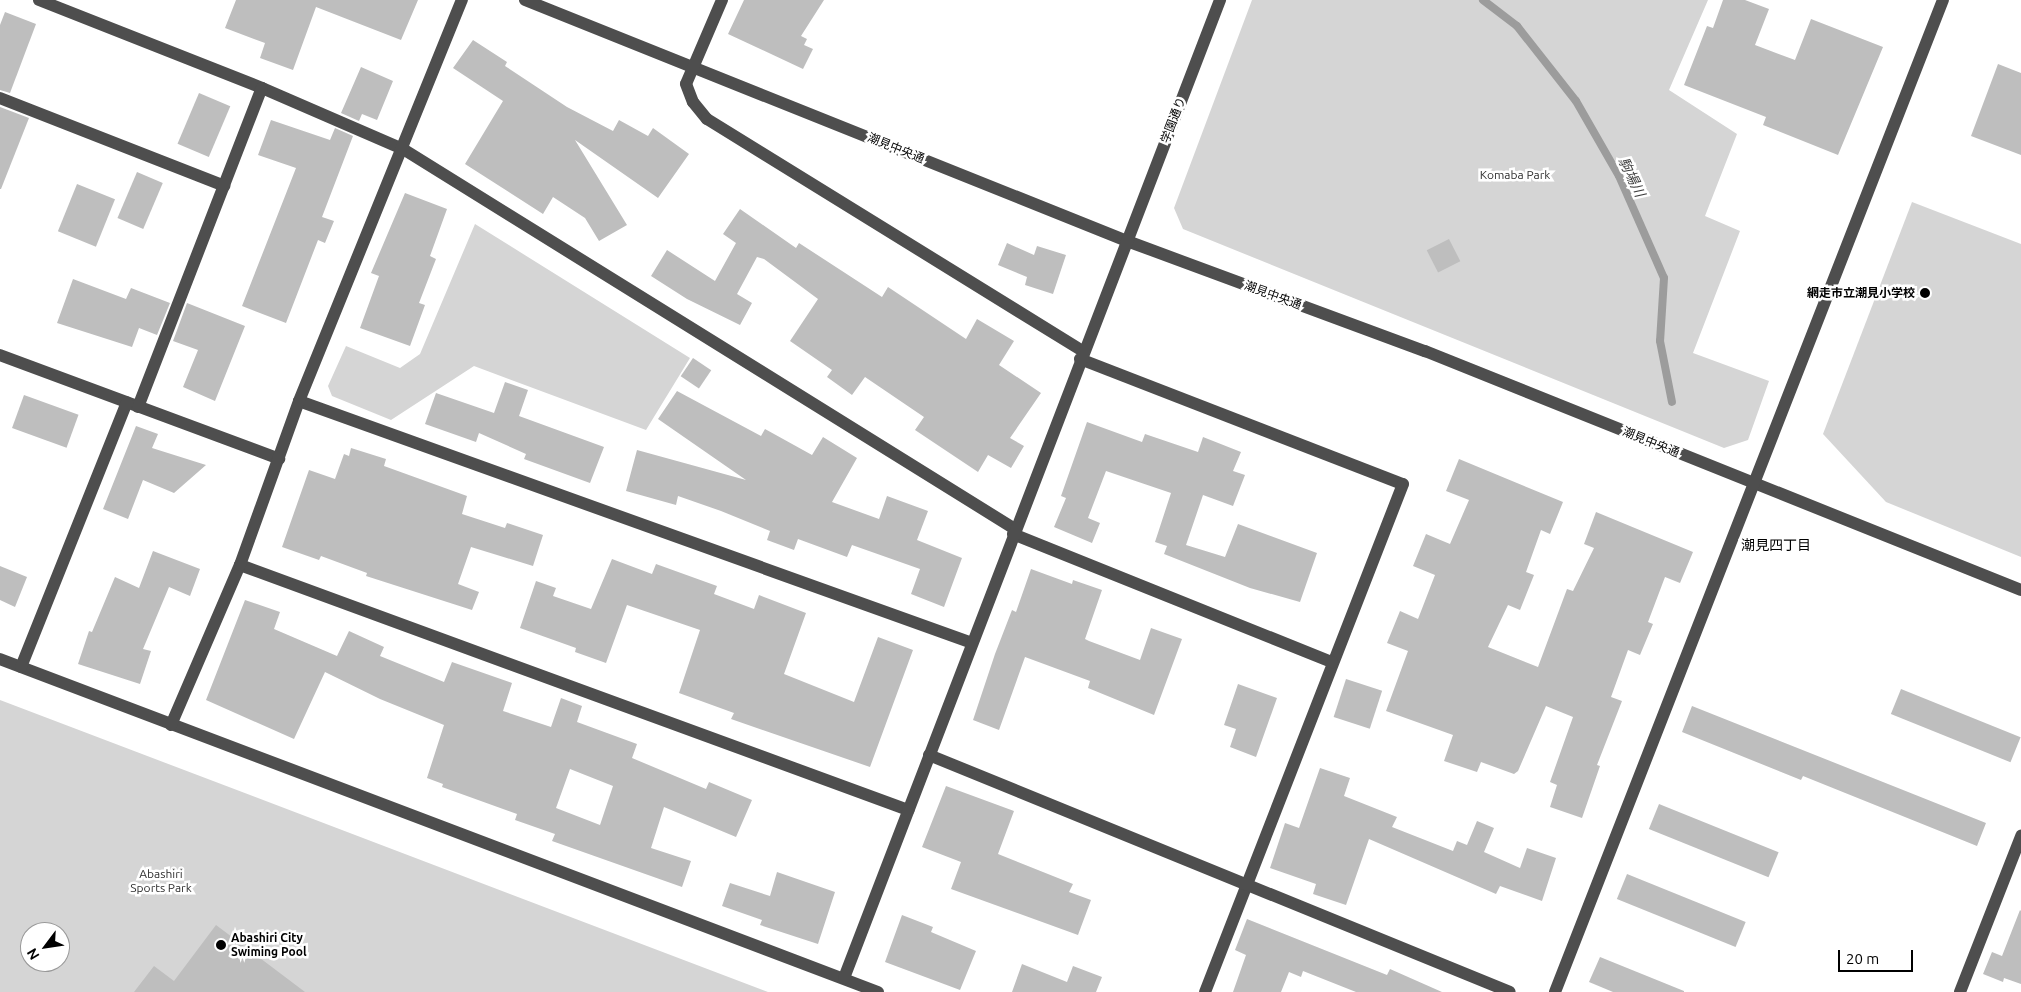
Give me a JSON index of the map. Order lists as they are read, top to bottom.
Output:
{
  "streets": {
    "street": ["学園通り", "潮見中央通"]
  },
  "crossings": [
    ["学園通り", "潮見中央通"]
  ],
  "districts": ["潮見四丁目"],
  "water": ["駒場川"],
  "parks": ["Komaba Park", "Abashiri Sports Park"],
  "places": ["網走市立潮見小学校", "Abashiri City Swiming Pool"],
  "scale_bar": "20 m",
  "north": "bottom left"
}
